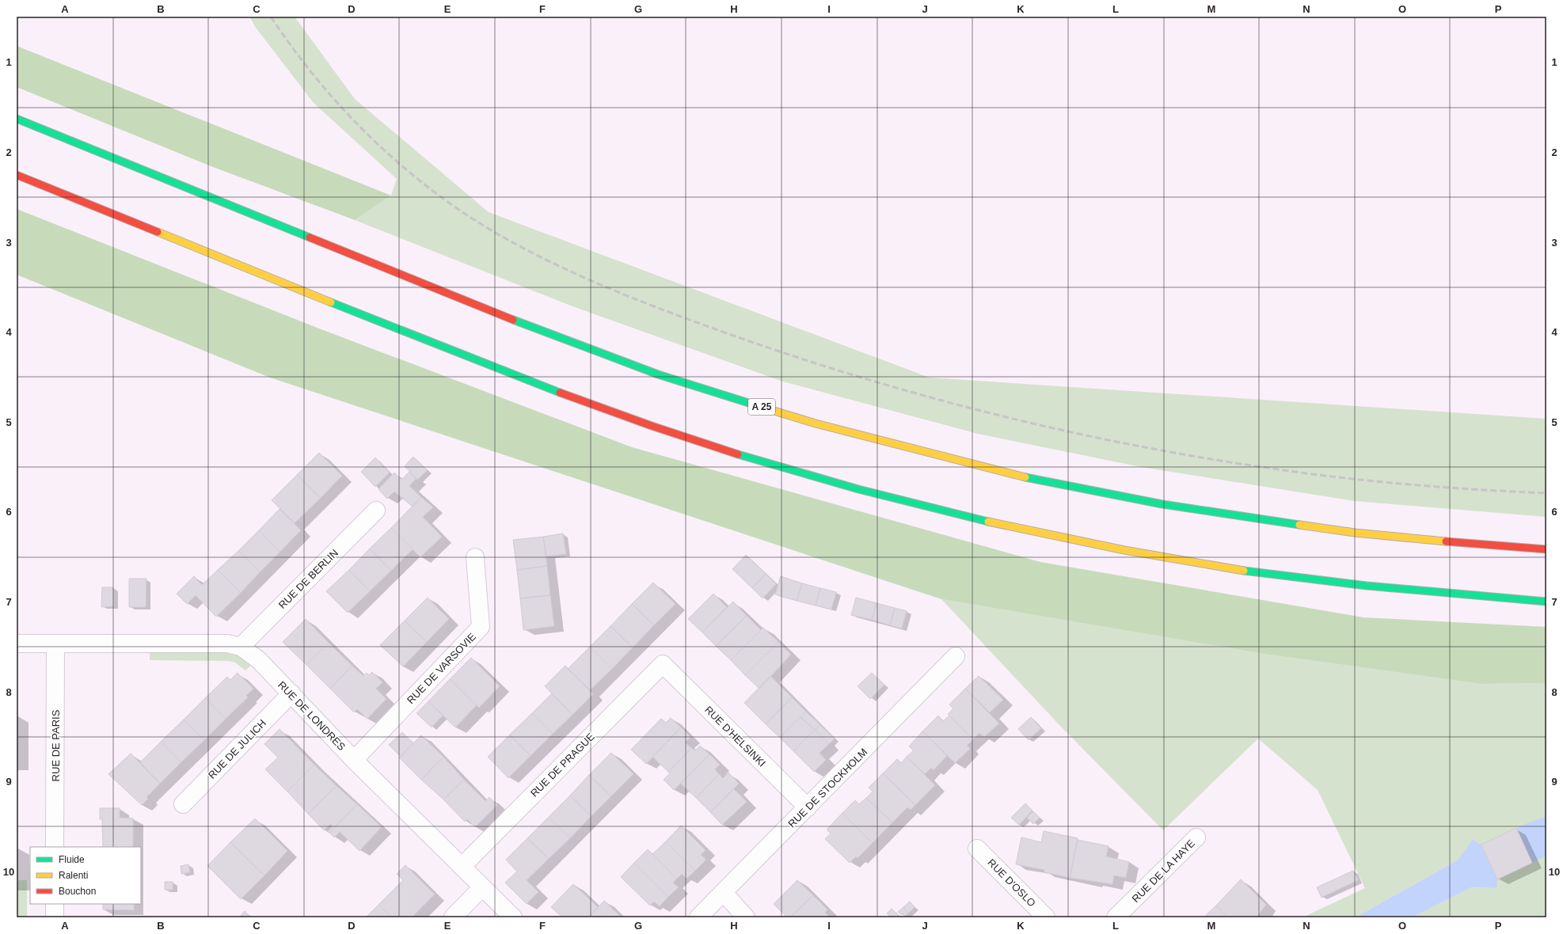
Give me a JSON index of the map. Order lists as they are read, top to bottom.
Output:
{
  "streets": {
    "highway": ["A 25"],
    "street": [
      "RUE DE BERLIN",
      "RUE DE VARSOVIE",
      "RUE DE LONDRES",
      "RUE D'HELSINKI",
      "RUE DE PARIS",
      "RUE DE JULICH",
      "RUE DE PRAGUE",
      "RUE DE STOCKHOLM",
      "RUE DE LA HAYE",
      "RUE D'OSLO"
    ]
  },
  "crossings": [
    ["RUE DE BERLIN", "RUE DE LONDRES"],
    ["RUE DE VARSOVIE", "RUE DE LONDRES"],
    ["RUE DE LONDRES", "RUE DE PARIS"],
    ["RUE DE LONDRES", "RUE DE JULICH"],
    ["RUE DE LONDRES", "RUE DE PRAGUE"],
    ["RUE D'HELSINKI", "RUE DE PRAGUE"],
    ["RUE D'HELSINKI", "RUE DE STOCKHOLM"]
  ],
  "legend": ["Fluide", "Ralenti", "Bouchon"],
  "grid": {
    "columns": [
      "A",
      "B",
      "C",
      "D",
      "E",
      "F",
      "G",
      "H",
      "I",
      "J",
      "K",
      "L",
      "M",
      "N",
      "O",
      "P"
    ],
    "rows": [
      "1",
      "2",
      "3",
      "4",
      "5",
      "6",
      "7",
      "8",
      "9",
      "10"
    ]
  }
}
